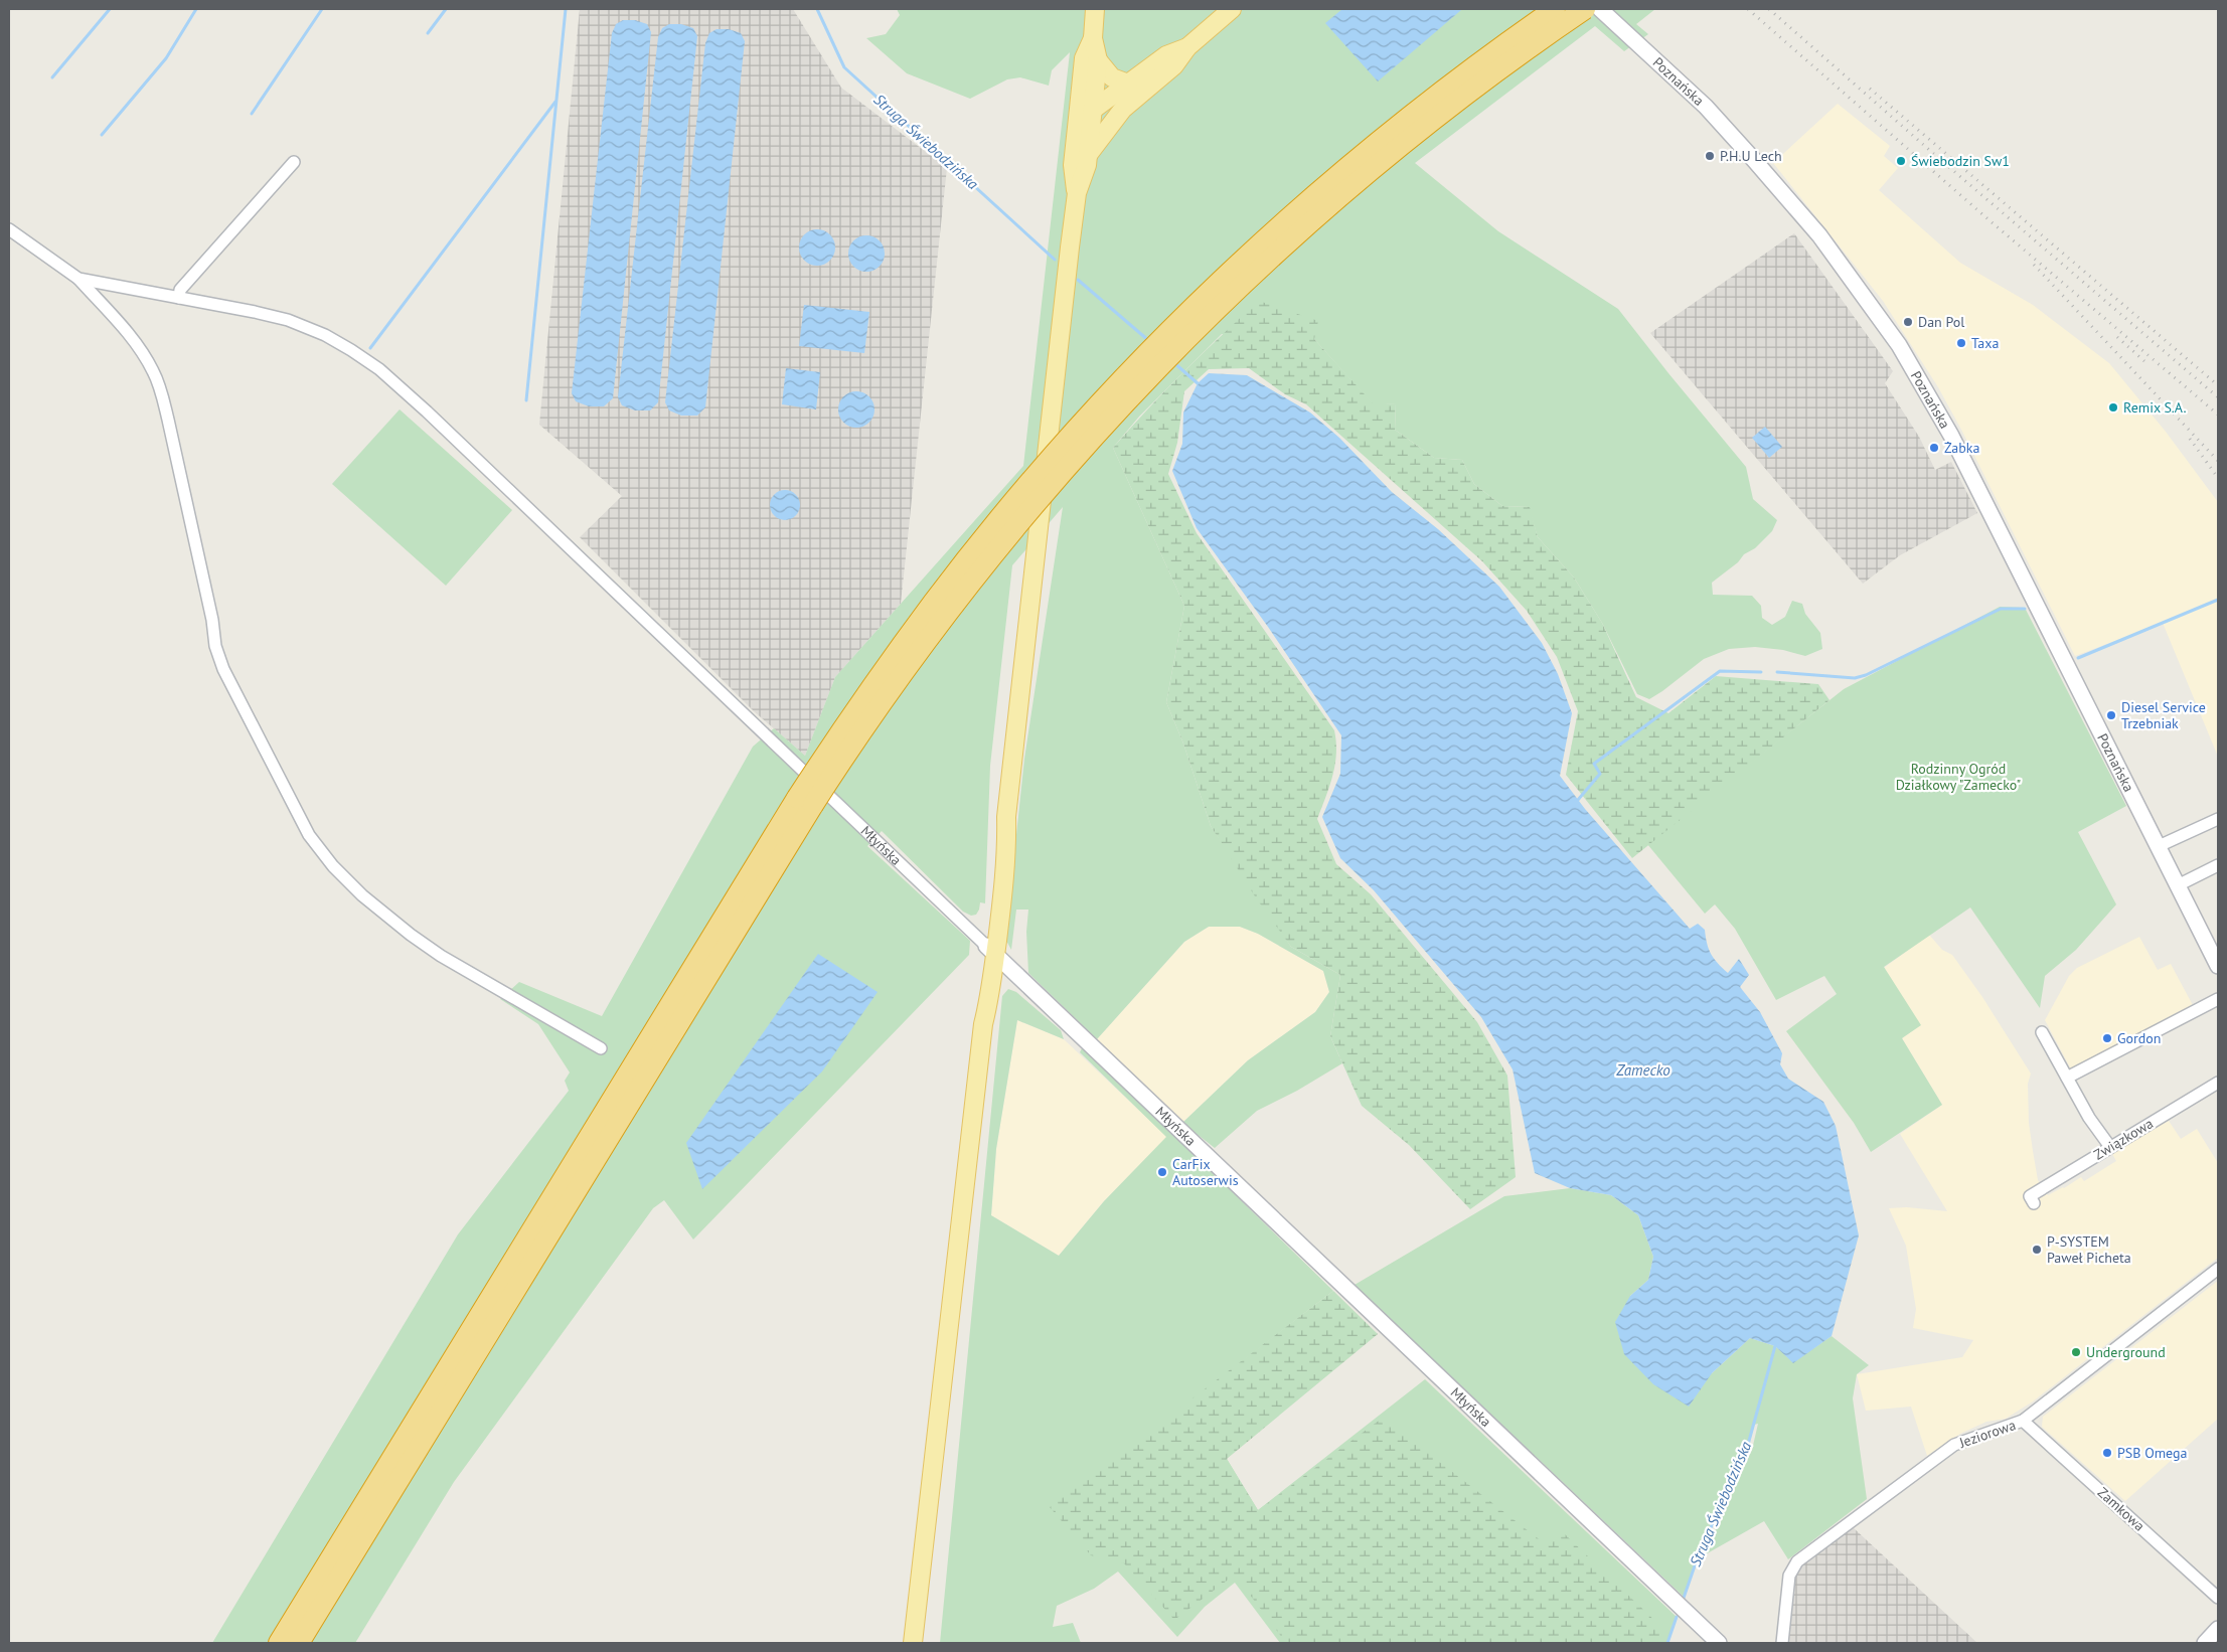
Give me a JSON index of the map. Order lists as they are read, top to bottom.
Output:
{
  "streets": {
    "street": [
      "Poznańska",
      "Młyńska",
      "Związkowa",
      "Jeziorowa",
      "Zamkowa"
    ]
  },
  "crossings": [
    ["Jeziorowa", "Zamkowa"]
  ],
  "water": ["Struga Świebodzińska", "Zamecko"],
  "parks": ["Rodzinny Ogród Działkowy \"Zamecko\""],
  "places": [
    "P.H.U Lech",
    "Świebodzin Sw1",
    "Dan Pol",
    "Taxa",
    "Remix S.A.",
    "Żabka",
    "Diesel Service Trzebniak",
    "Gordon",
    "CarFix Autoserwis",
    "P-SYSTEM Paweł Picheta",
    "Underground",
    "PSB Omega"
  ]
}
